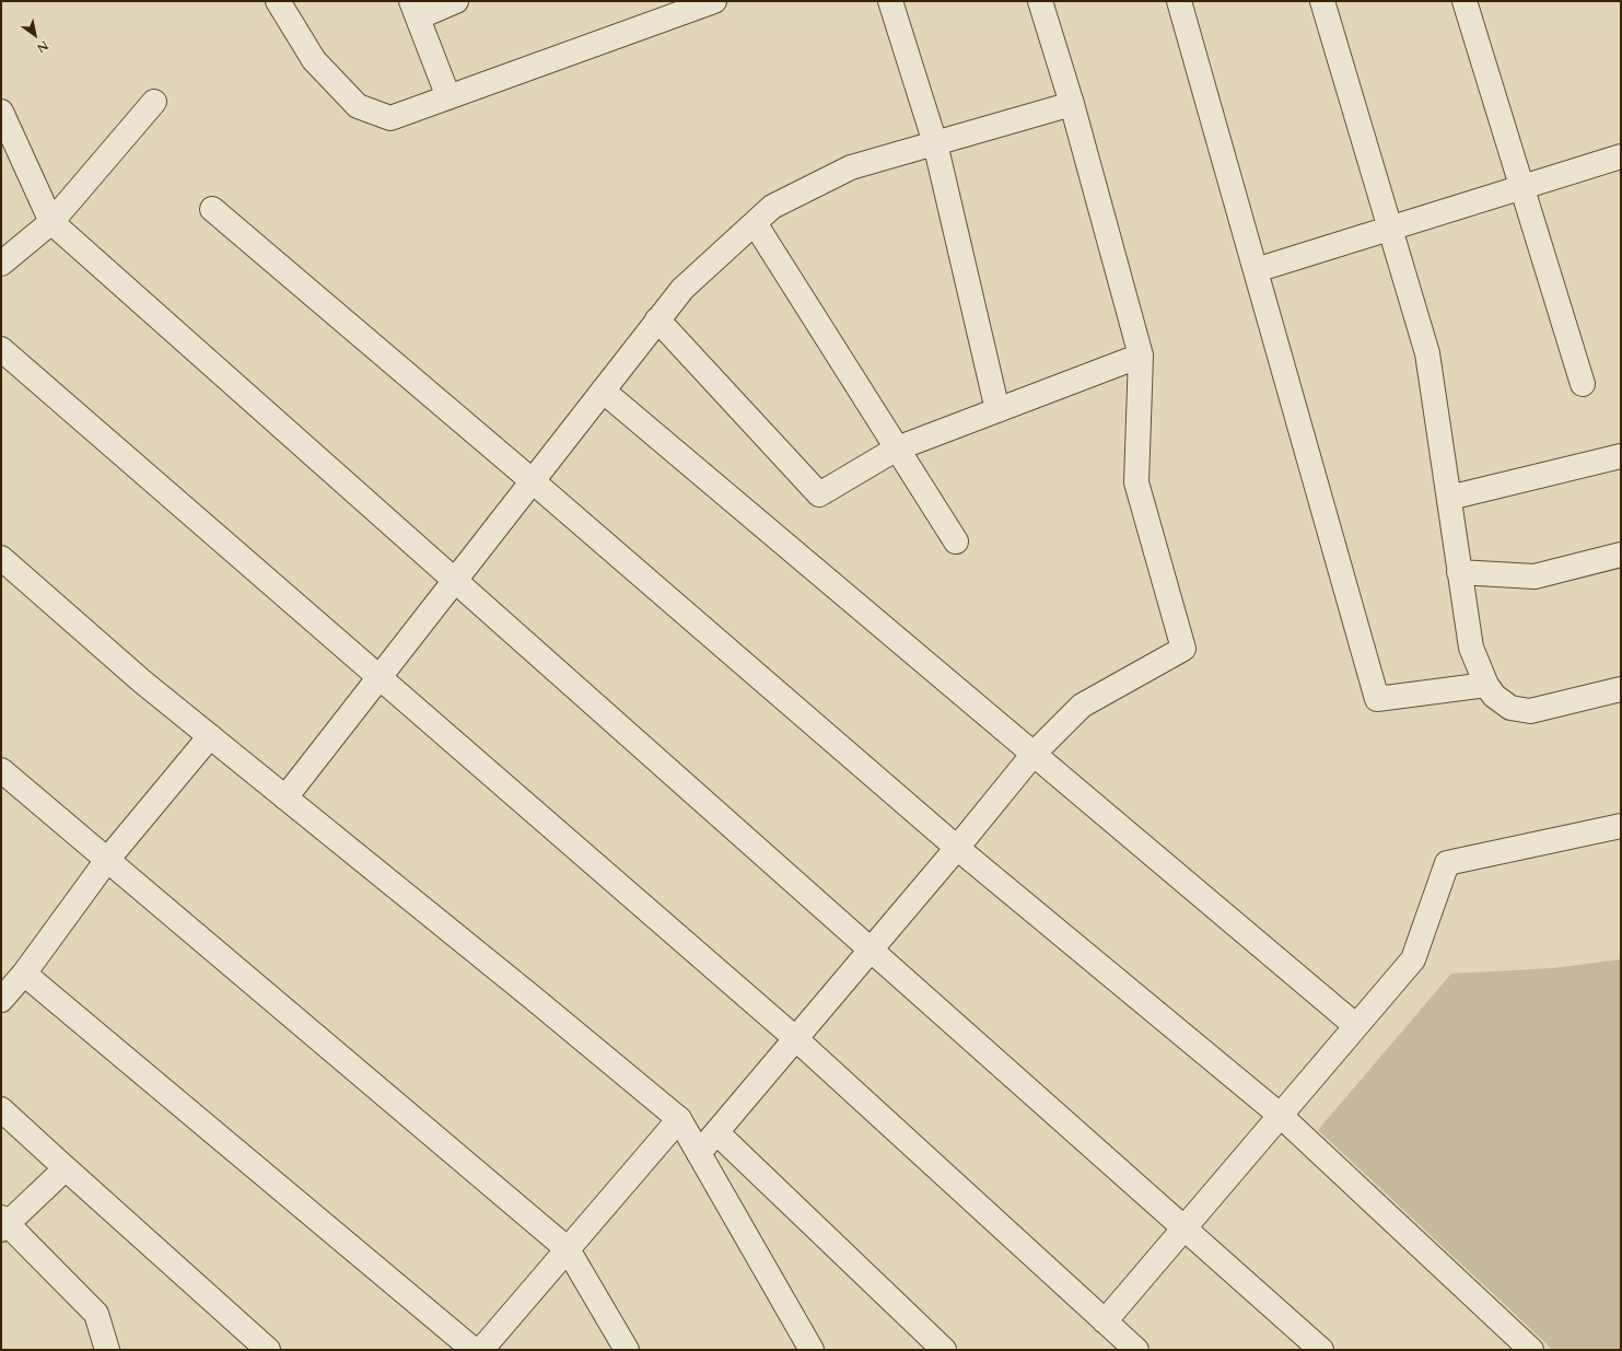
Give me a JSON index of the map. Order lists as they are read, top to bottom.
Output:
{
  "north": "bottom right"
}
